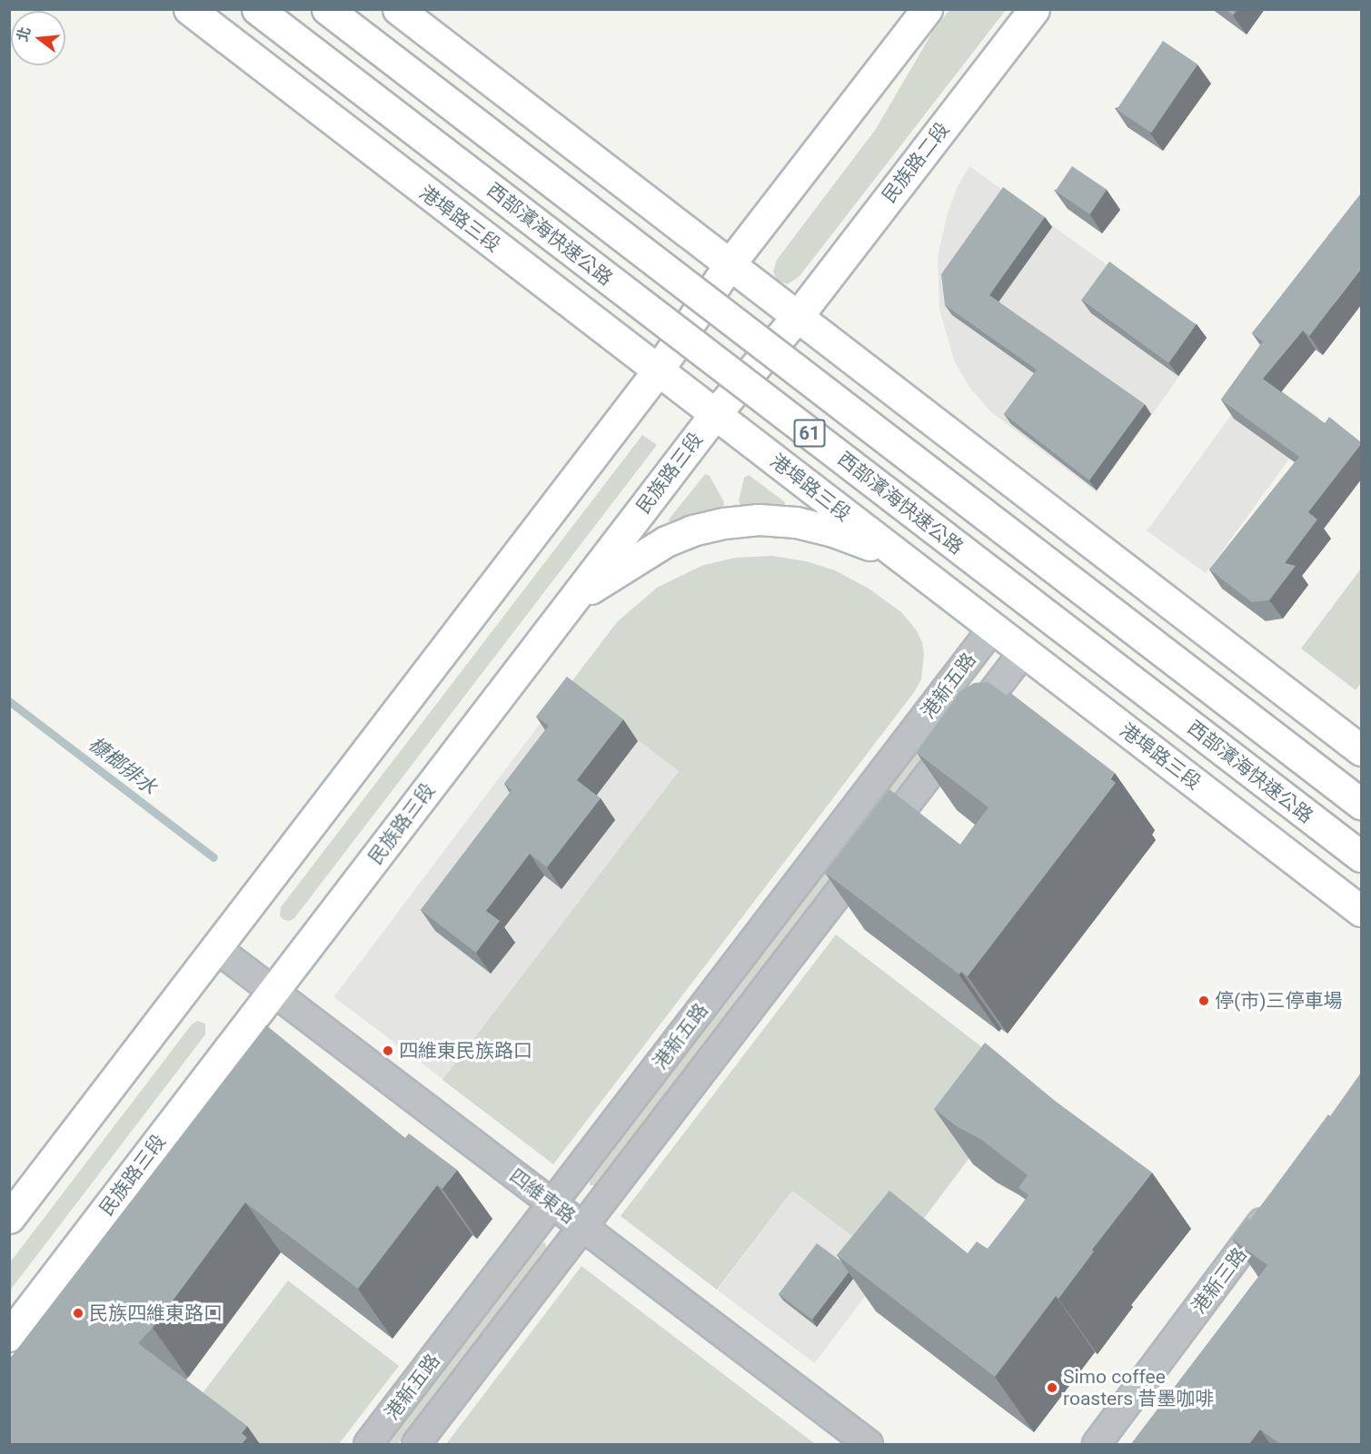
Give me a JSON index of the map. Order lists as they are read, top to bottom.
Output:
{
  "streets": {
    "main road": [
      "民族路二段",
      "港埠路三段",
      "西部濱海快速公路",
      "61",
      "民族路三段"
    ],
    "street": ["港新五路", "四維東路", "港新三路"]
  },
  "crossings": [
    ["民族路二段", "民族路三段"],
    ["港埠路三段", "民族路三段"],
    ["港埠路三段", "港新五路"],
    ["民族路三段", "四維東路"],
    ["港新五路", "四維東路"]
  ],
  "water": ["槺榔排水"],
  "places": [
    "停(市)三停車場",
    "四維東民族路口",
    "民族四維東路口",
    "Simo coffee roasters 昔墨咖啡"
  ],
  "north": "left"
}
